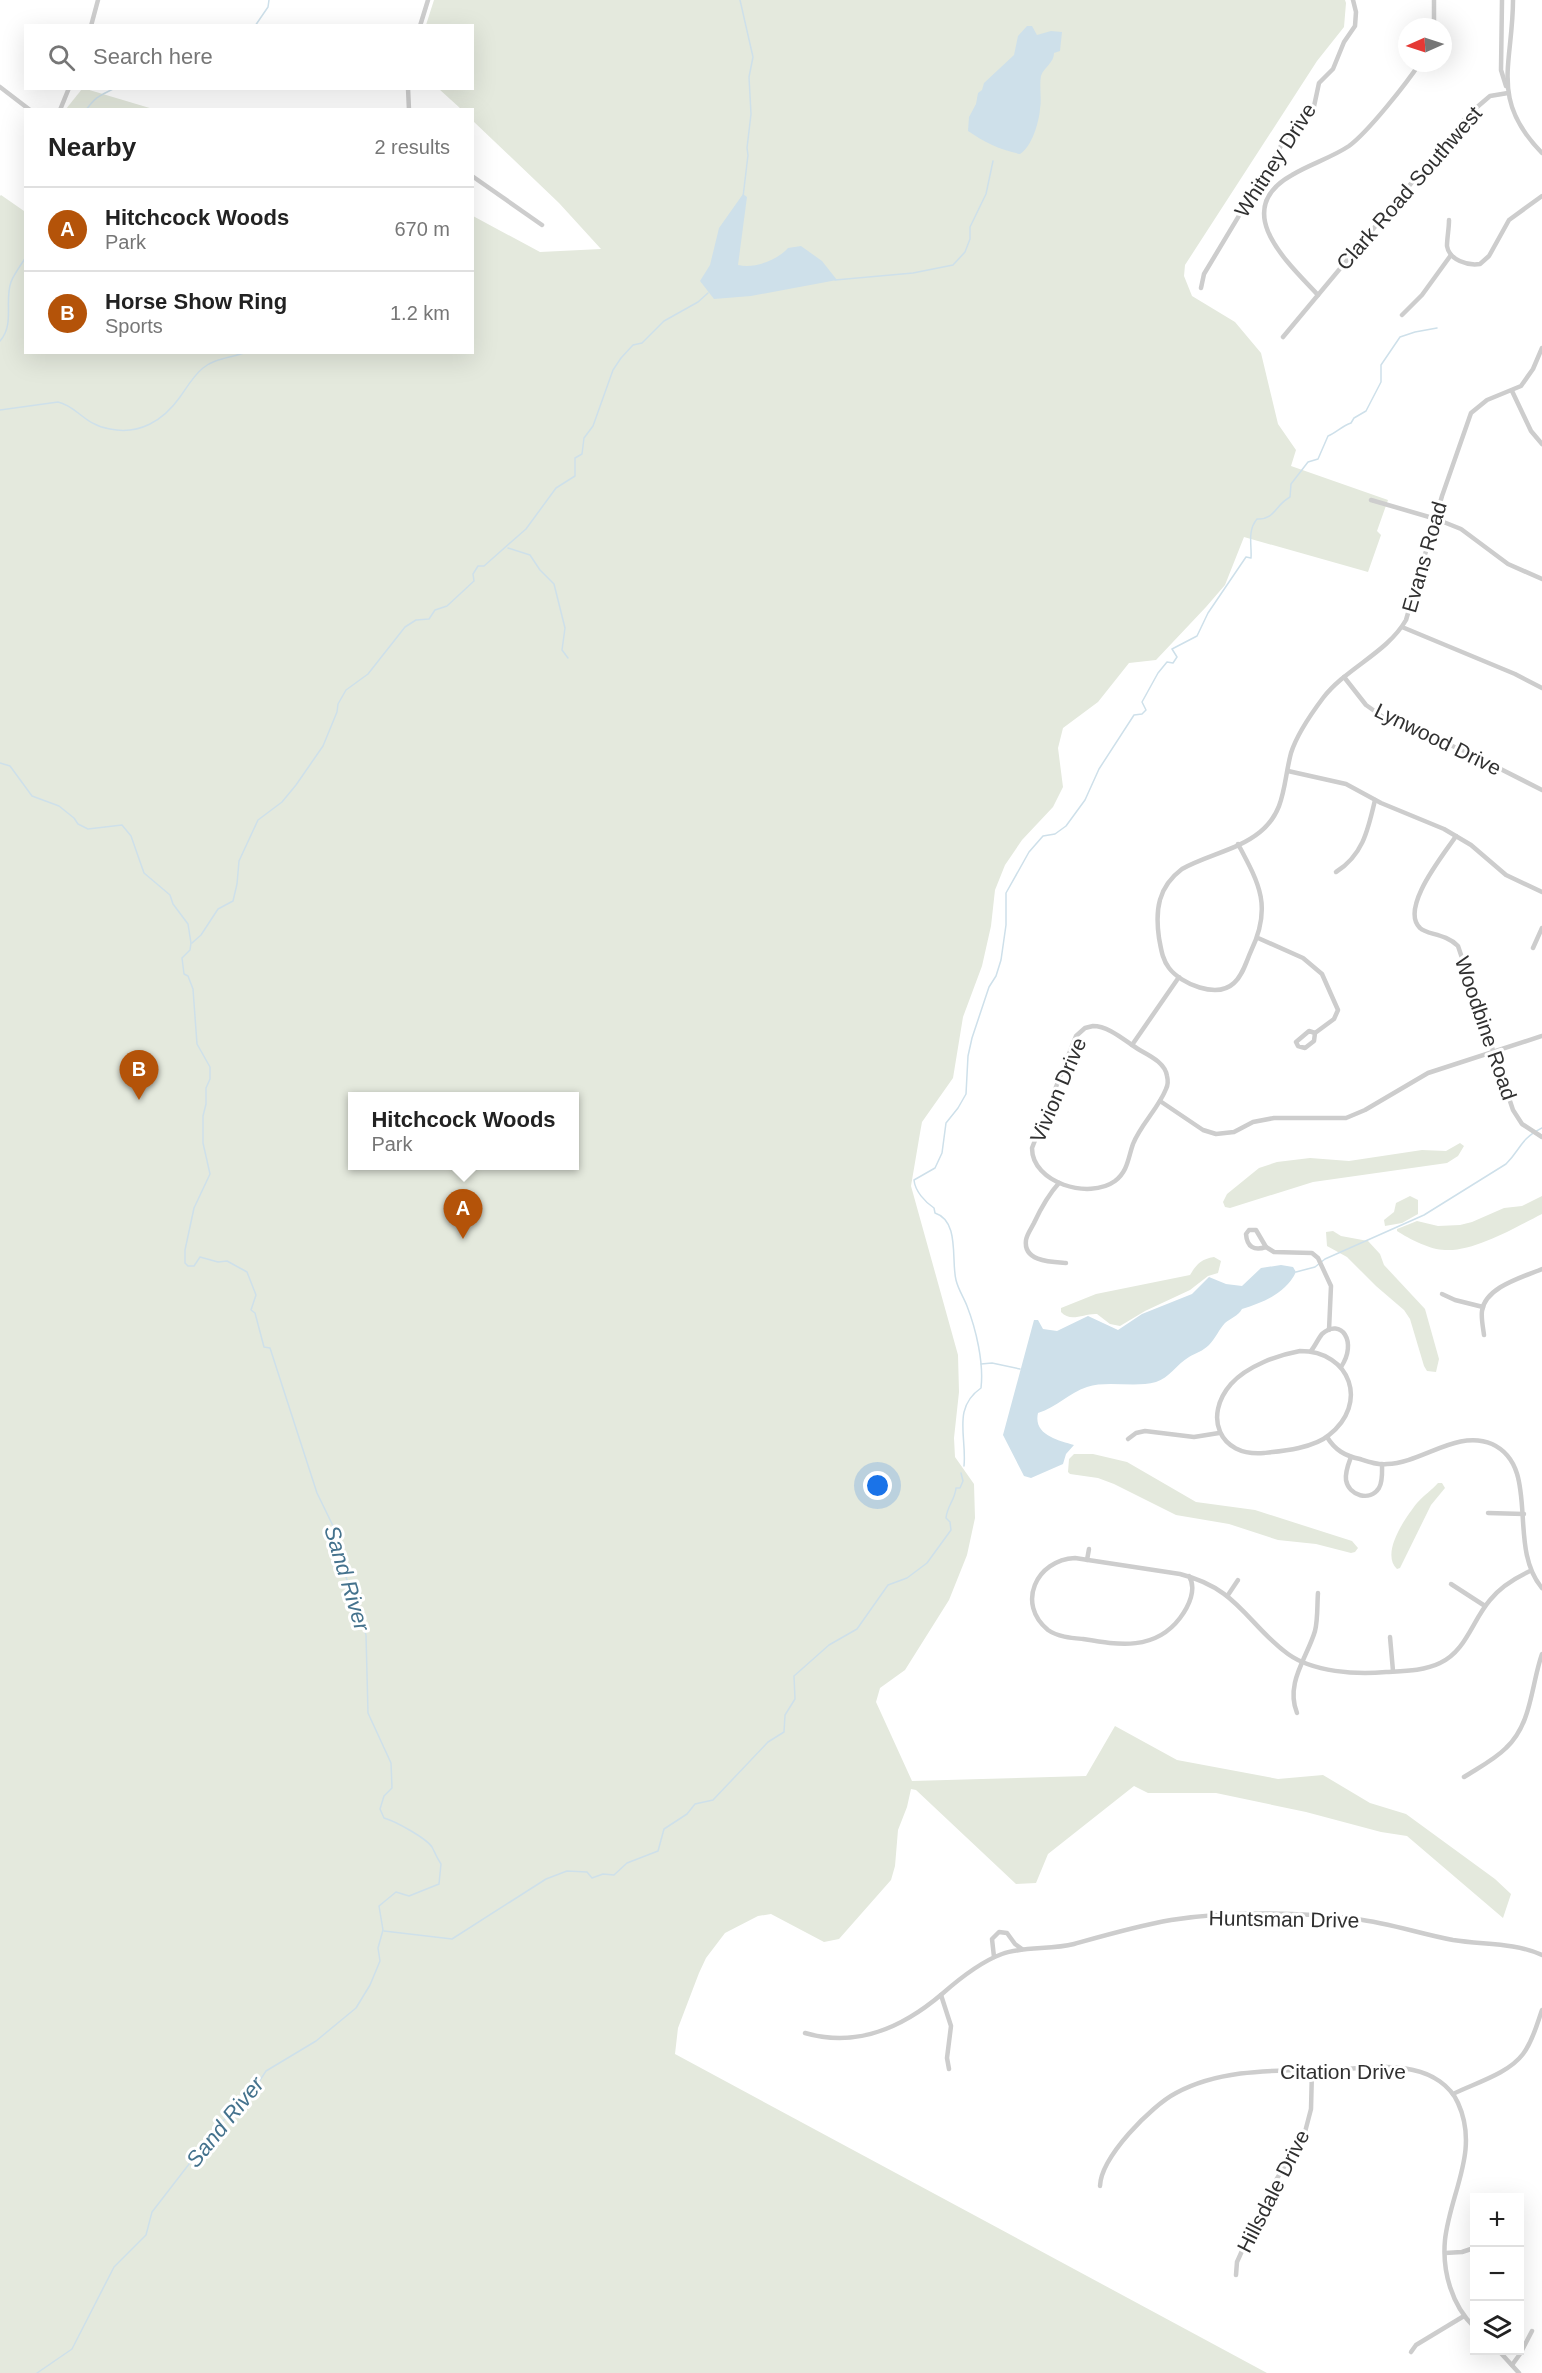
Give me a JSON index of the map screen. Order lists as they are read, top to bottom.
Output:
{
  "streets": {
    "street": [
      "Whitney Drive",
      "Clark Road Southwest",
      "Evans Road",
      "Lynwood Drive",
      "Woodbine Road",
      "Vivion Drive",
      "Huntsman Drive",
      "Citation Drive",
      "Hillsdale Drive"
    ]
  },
  "crossings": [
    ["Evans Road", "Lynwood Drive"],
    ["Citation Drive", "Hillsdale Drive"]
  ],
  "water": ["Sand River"],
  "north": "left",
  "page": {
    "search": "Search here",
    "heading": ["Nearby", "2 results"],
    "list": [
      {
        "mark": "A",
        "name": "Hitchcock Woods",
        "note": "Park",
        "value": "670 m"
      },
      {
        "mark": "B",
        "name": "Horse Show Ring",
        "note": "Sports",
        "value": "1.2 km"
      }
    ],
    "pins": ["B", "A"],
    "popup": ["Hitchcock Woods", "Park"],
    "map_buttons": ["+", "−"]
  }
}
